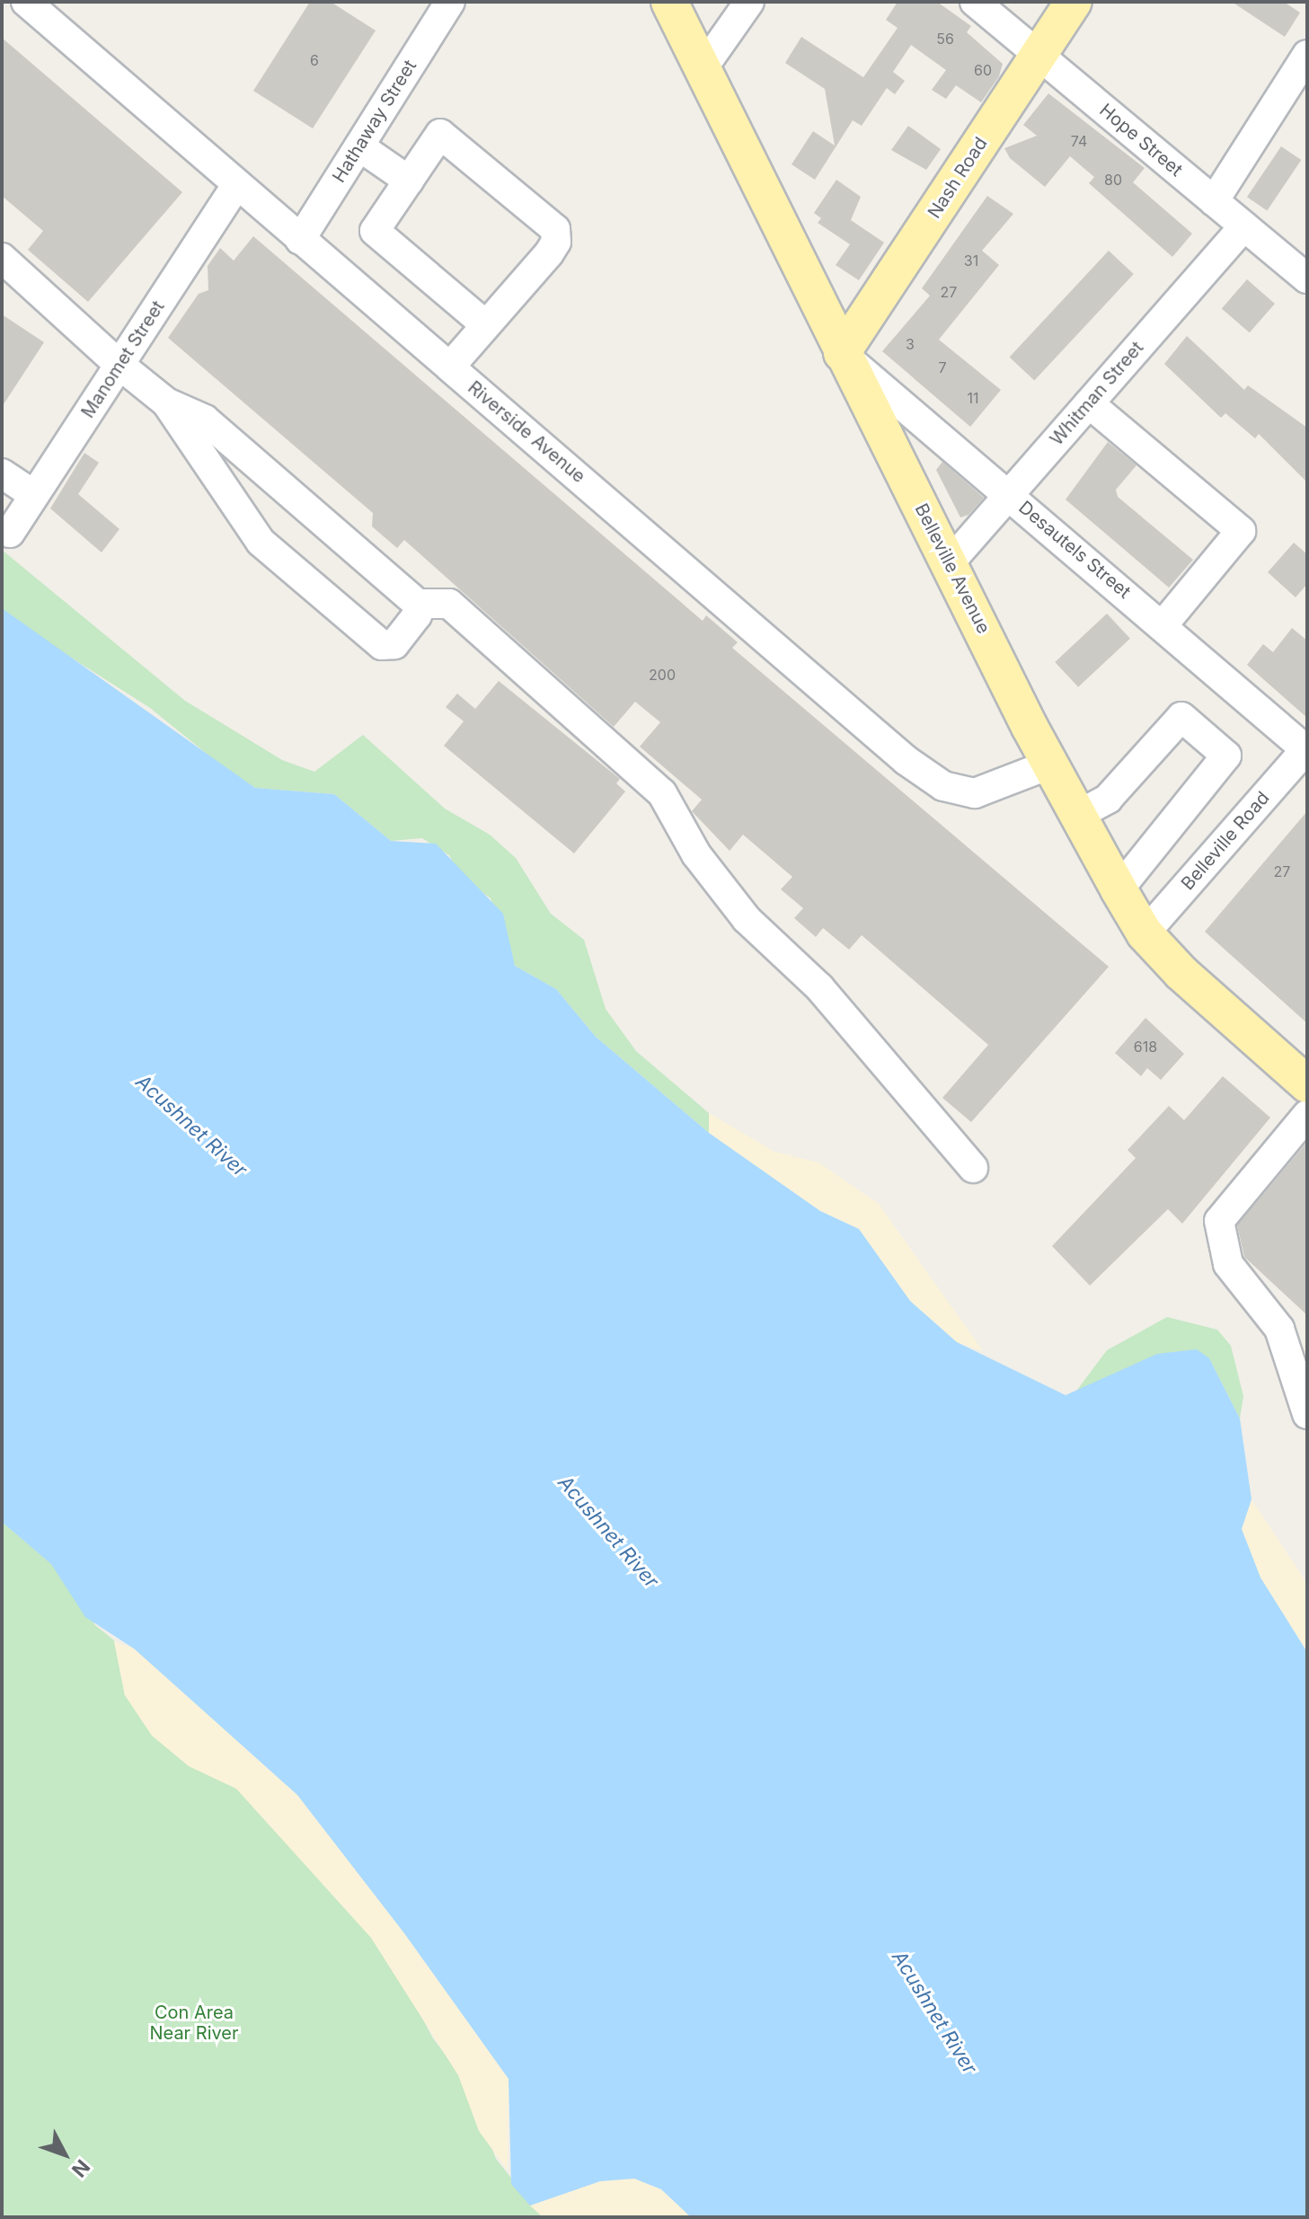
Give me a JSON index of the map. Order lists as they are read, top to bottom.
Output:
{
  "streets": {
    "main road": ["Nash Road", "Belleville Avenue"],
    "street": [
      "Hathaway Street",
      "Hope Street",
      "Manomet Street",
      "Whitman Street",
      "Riverside Avenue",
      "Desautels Street",
      "Belleville Road"
    ]
  },
  "crossings": [
    ["Hathaway Street", "Riverside Avenue"],
    ["Hope Street", "Nash Road"],
    ["Hope Street", "Whitman Street"],
    ["Nash Road", "Desautels Street"],
    ["Nash Road", "Belleville Avenue"],
    ["Manomet Street", "Riverside Avenue"],
    ["Whitman Street", "Desautels Street"],
    ["Whitman Street", "Belleville Avenue"],
    ["Riverside Avenue", "Belleville Avenue"],
    ["Desautels Street", "Belleville Avenue"],
    ["Desautels Street", "Belleville Road"],
    ["Belleville Avenue", "Belleville Road"]
  ],
  "water": ["Acushnet River"],
  "parks": ["Con Area Near River"],
  "house_numbers": [
    "56",
    "6",
    "60",
    "74",
    "80",
    "31",
    "27",
    "3",
    "7",
    "11",
    "200",
    "27",
    "618"
  ],
  "north": "bottom right"
}
